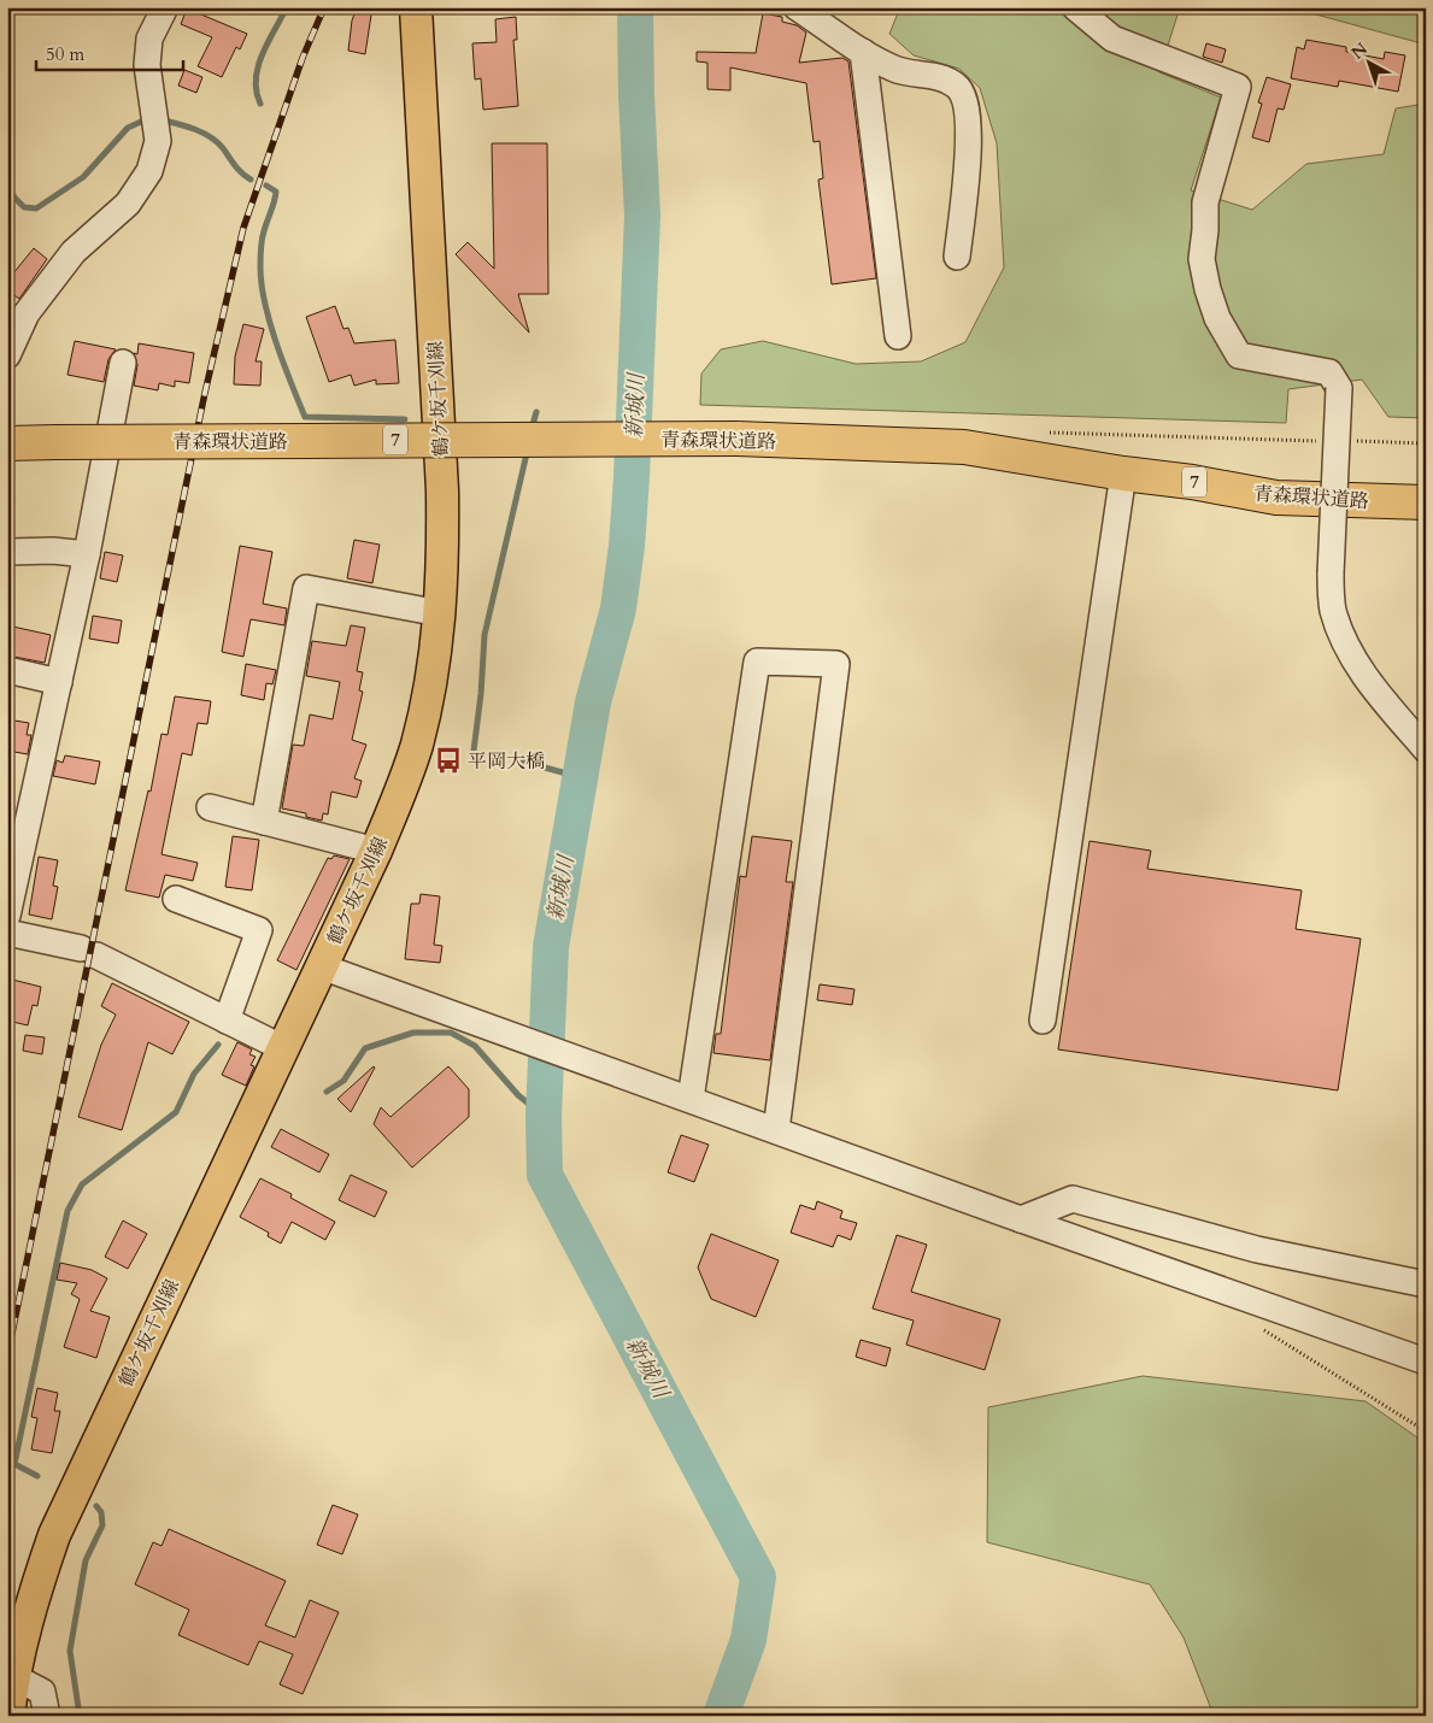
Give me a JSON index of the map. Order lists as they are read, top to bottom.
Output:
{
  "streets": {
    "highway": ["7", "青森環状道路"],
    "main road": ["鶴ケ坂千刈線"]
  },
  "water": ["新城川"],
  "places": {
    "bus stop": ["平岡大橋"]
  },
  "scale_bar": "50 m",
  "north": "top left"
}
